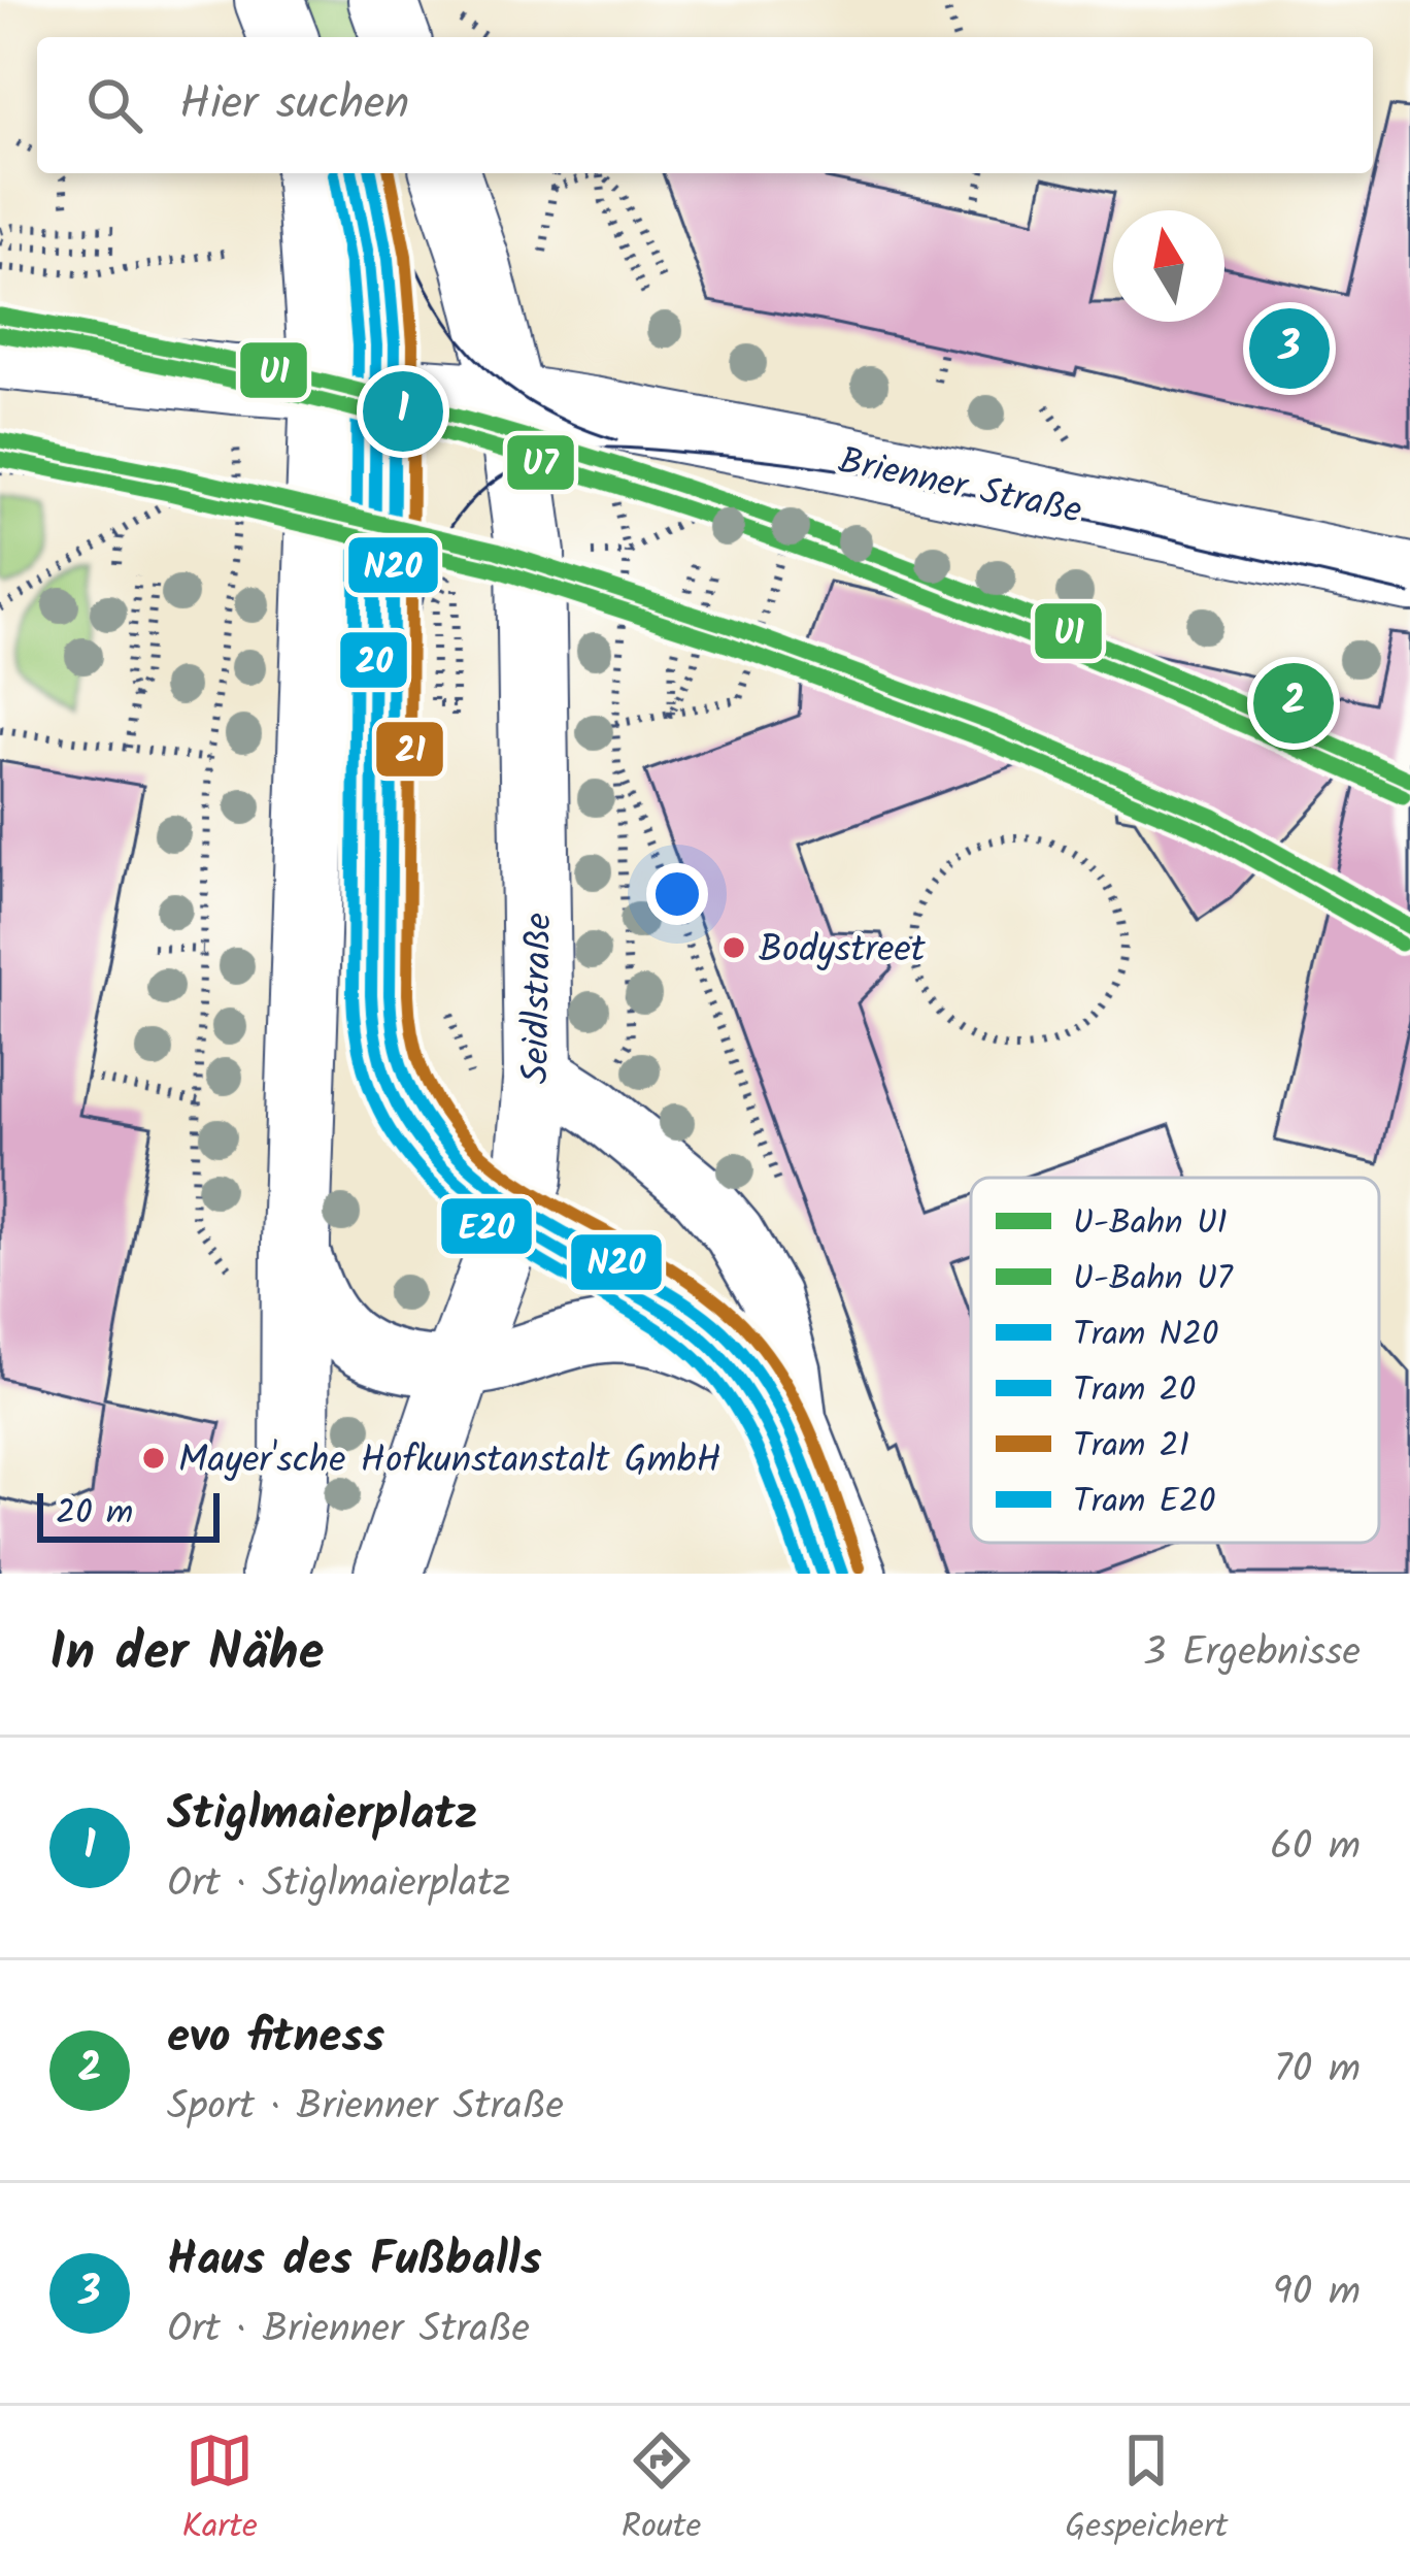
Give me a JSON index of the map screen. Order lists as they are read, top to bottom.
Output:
{
  "streets": {
    "main road": ["Brienner Straße", "Seidlstraße"]
  },
  "crossings": [
    ["Brienner Straße", "Seidlstraße"]
  ],
  "places": ["Bodystreet", "Mayer'sche Hofkunstanstalt GmbH"],
  "lines": [
    "tram line N20",
    "tram line 20",
    "tram line 21",
    "tram line E20",
    "metro line U1",
    "metro line U7"
  ],
  "legend": [
    "U-Bahn U1",
    "U-Bahn U7",
    "Tram N20",
    "Tram 20",
    "Tram 21",
    "Tram E20"
  ],
  "scale_bar": "20 m",
  "north": "top",
  "page": {
    "search": "Hier suchen",
    "pins": ["3", "1", "2"],
    "scale": "20 m",
    "heading": ["In der Nähe", "3 Ergebnisse"],
    "list": [
      {
        "mark": "1",
        "name": "Stiglmaierplatz",
        "note": "Ort · Stiglmaierplatz",
        "value": "60 m"
      },
      {
        "mark": "2",
        "name": "evo fitness",
        "note": "Sport · Brienner Straße",
        "value": "70 m"
      },
      {
        "mark": "3",
        "name": "Haus des Fußballs",
        "note": "Ort · Brienner Straße",
        "value": "90 m"
      }
    ],
    "nav": ["Karte", "Route", "Gespeichert"]
  }
}
